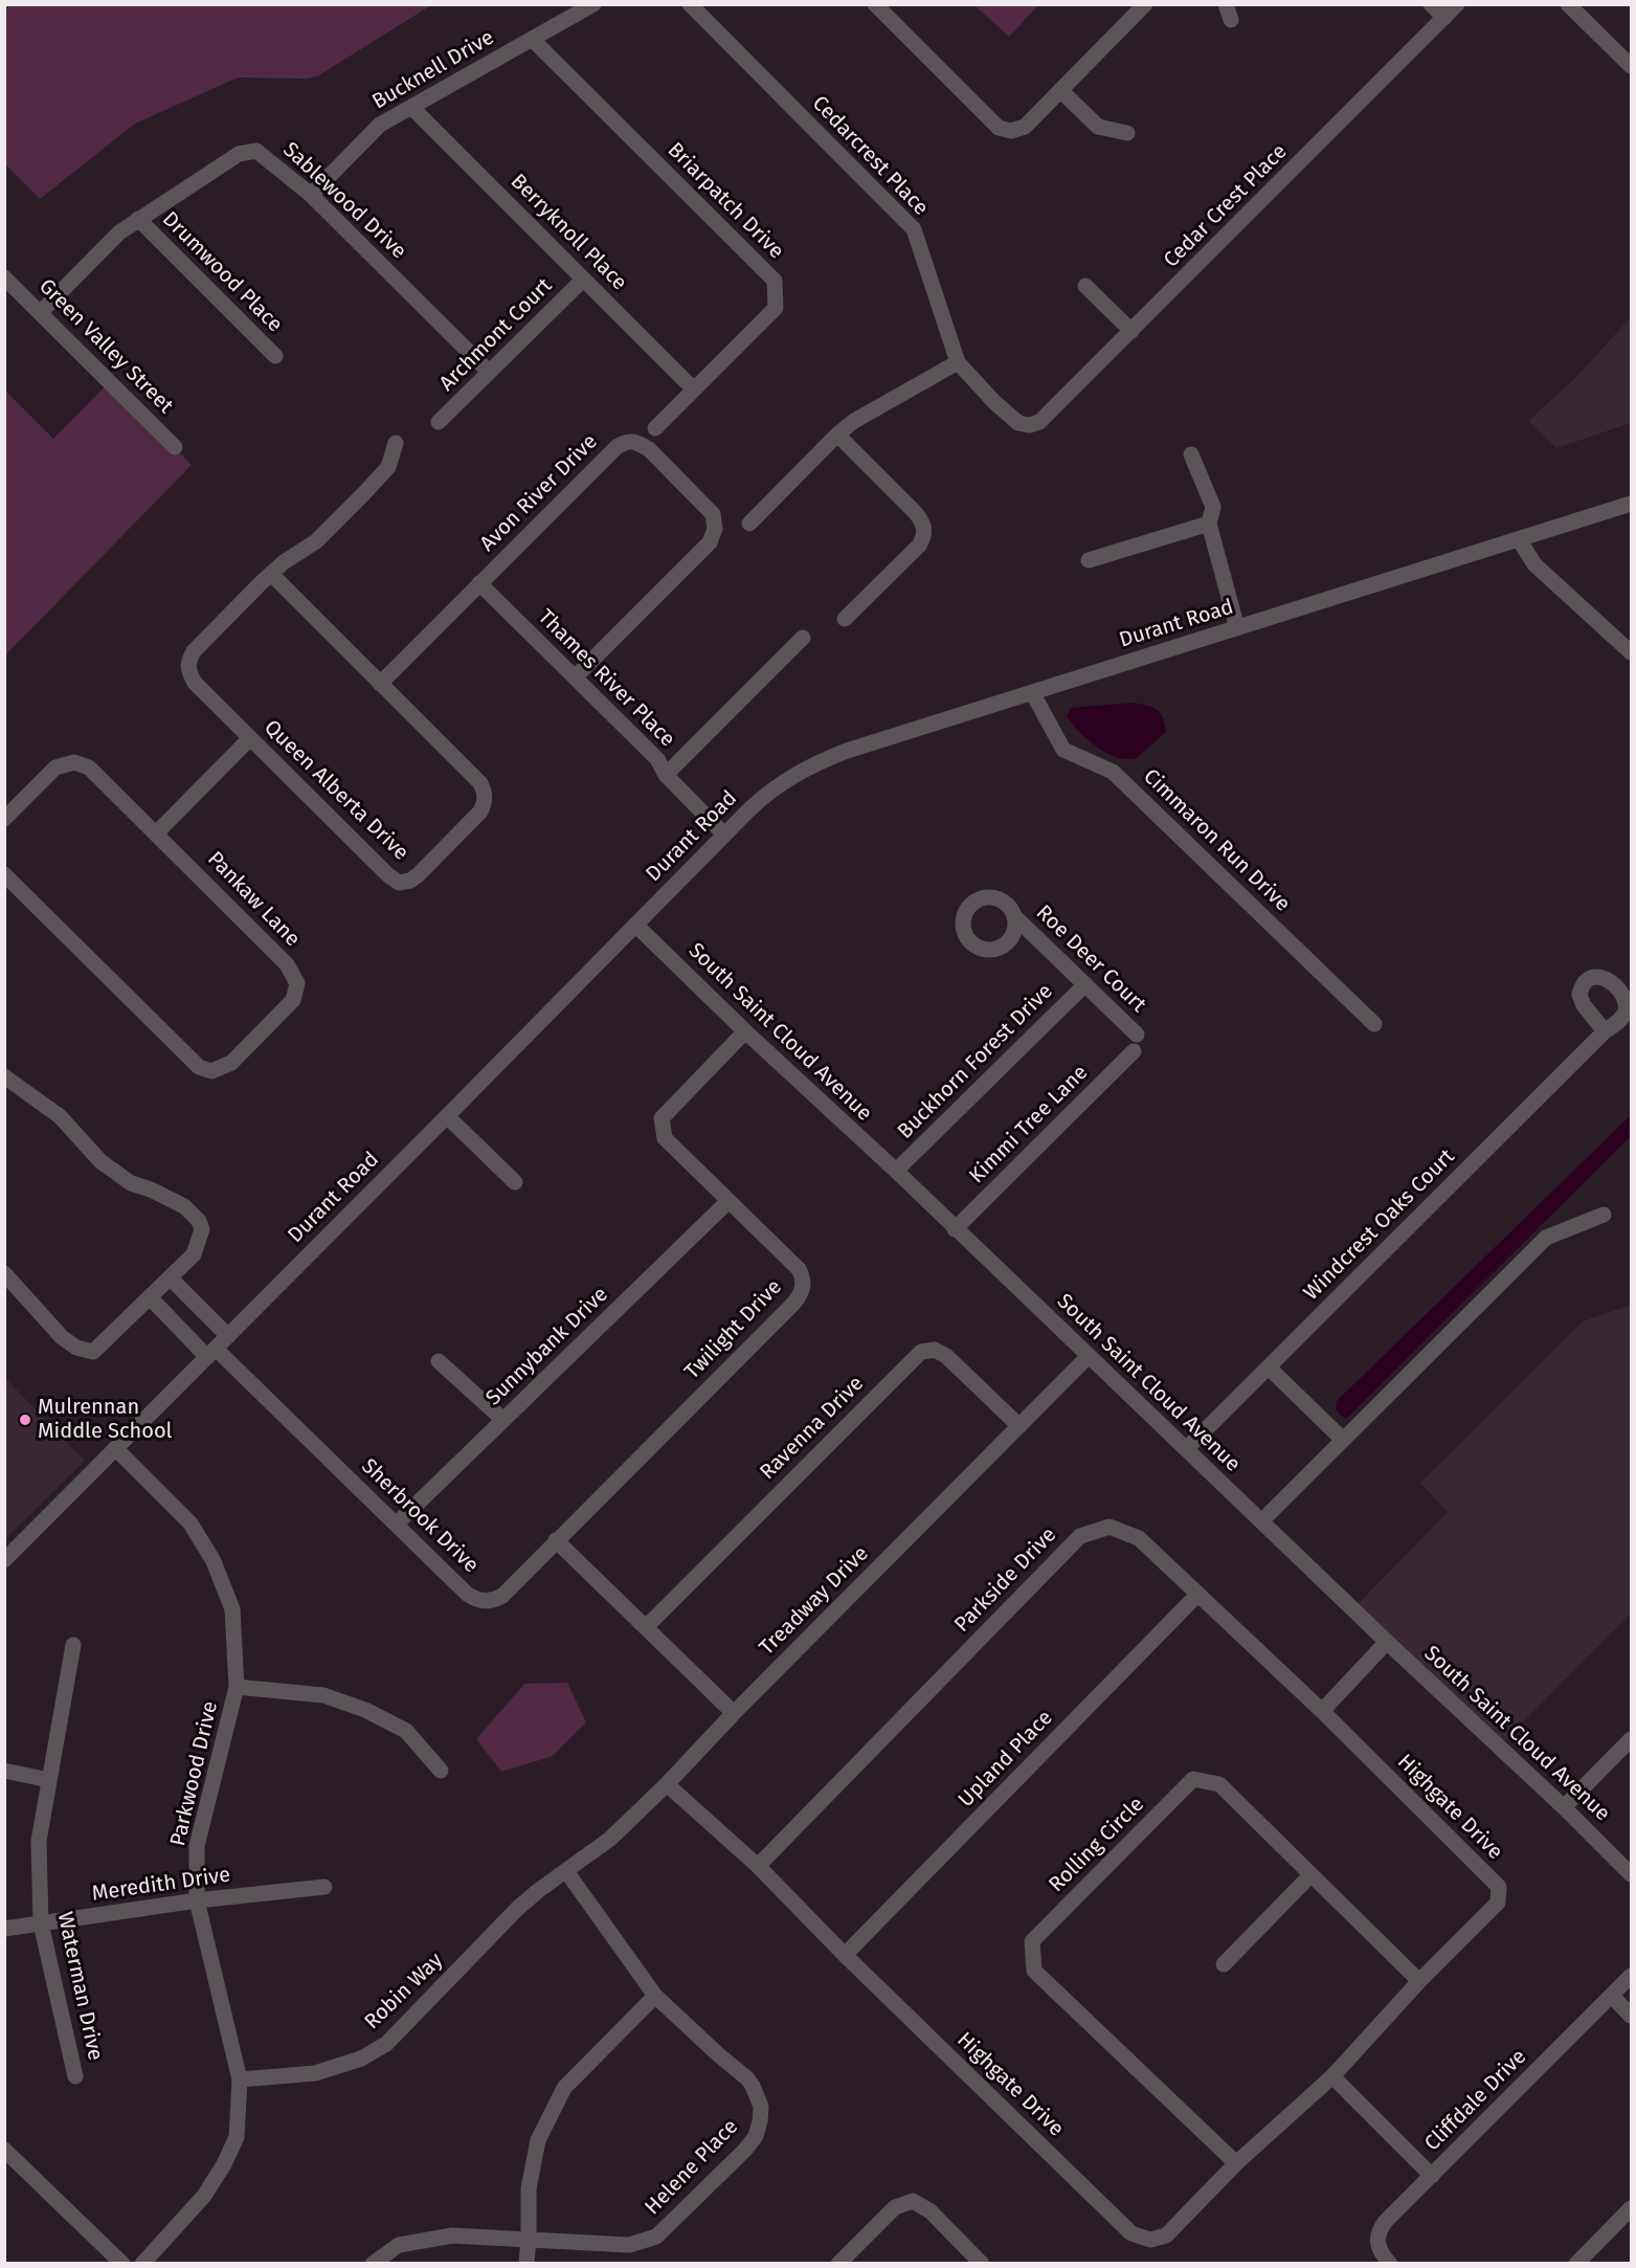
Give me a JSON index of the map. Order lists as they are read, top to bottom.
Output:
{
  "streets": {
    "street": [
      "Bucknell Drive",
      "Cedarcrest Place",
      "Sablewood Drive",
      "Briarpatch Drive",
      "Cedar Crest Place",
      "Berryknoll Place",
      "Drumwood Place",
      "Archmont Court",
      "Green Valley Street",
      "Avon River Drive",
      "Durant Road",
      "Thames River Place",
      "Queen Alberta Drive",
      "Cimmaron Run Drive",
      "Pankaw Lane",
      "Roe Deer Court",
      "South Saint Cloud Avenue",
      "Buckhorn Forest Drive",
      "Kimmi Tree Lane",
      "Windcrest Oaks Court",
      "Twilight Drive",
      "Sunnybank Drive",
      "Ravenna Drive",
      "Sherbrook Drive",
      "Parkside Drive",
      "Treadway Drive",
      "Upland Place",
      "Parkwood Drive",
      "Highgate Drive",
      "Rolling Circle",
      "Meredith Drive",
      "Waterman Drive",
      "Robin Way",
      "Cliffdale Drive",
      "Helene Place"
    ]
  },
  "crossings": [
    ["Bucknell Drive", "Sablewood Drive"],
    ["Bucknell Drive", "Briarpatch Drive"],
    ["Bucknell Drive", "Berryknoll Place"],
    ["Cedarcrest Place", "Cedar Crest Place"],
    ["Sablewood Drive", "Drumwood Place"],
    ["Sablewood Drive", "Archmont Court"],
    ["Sablewood Drive", "Green Valley Street"],
    ["Briarpatch Drive", "Berryknoll Place"],
    ["Berryknoll Place", "Archmont Court"],
    ["Avon River Drive", "Thames River Place"],
    ["Avon River Drive", "Queen Alberta Drive"],
    ["Durant Road", "Thames River Place"],
    ["Durant Road", "Cimmaron Run Drive"],
    ["Durant Road", "South Saint Cloud Avenue"],
    ["Durant Road", "Sherbrook Drive"],
    ["Durant Road", "Parkwood Drive"],
    ["Roe Deer Court", "Buckhorn Forest Drive"],
    ["South Saint Cloud Avenue", "Buckhorn Forest Drive"],
    ["South Saint Cloud Avenue", "Kimmi Tree Lane"],
    ["South Saint Cloud Avenue", "Windcrest Oaks Court"],
    ["South Saint Cloud Avenue", "Twilight Drive"],
    ["South Saint Cloud Avenue", "Treadway Drive"],
    ["Twilight Drive", "Sunnybank Drive"],
    ["Twilight Drive", "Sherbrook Drive"],
    ["Sunnybank Drive", "Sherbrook Drive"],
    ["Ravenna Drive", "Treadway Drive"],
    ["Parkside Drive", "Upland Place"],
    ["Parkside Drive", "Highgate Drive"],
    ["Treadway Drive", "Highgate Drive"],
    ["Treadway Drive", "Robin Way"],
    ["Treadway Drive", "Helene Place"],
    ["Upland Place", "Highgate Drive"],
    ["Parkwood Drive", "Meredith Drive"],
    ["Parkwood Drive", "Robin Way"],
    ["Highgate Drive", "Rolling Circle"],
    ["Meredith Drive", "Waterman Drive"],
    ["Robin Way", "Helene Place"]
  ],
  "places": ["Mulrennan Middle School"]
}
